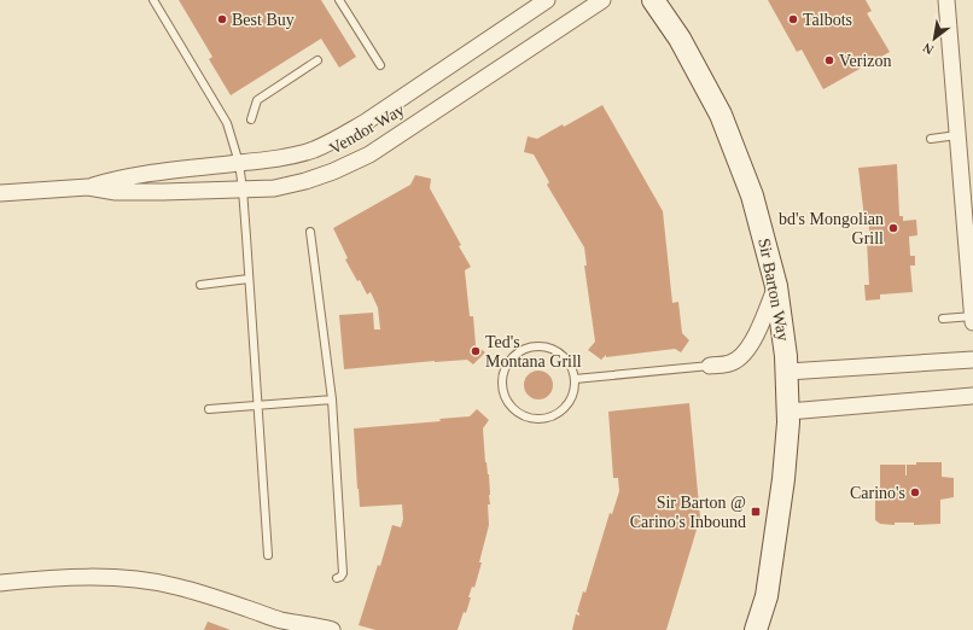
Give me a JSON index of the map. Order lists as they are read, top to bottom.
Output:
{
  "streets": {
    "main road": ["Sir Barton Way"],
    "street": ["Vendor Way"]
  },
  "places": {
    "other": [
      "Best Buy",
      "Talbots",
      "Verizon",
      "bd's Mongolian Grill",
      "Ted's Montana Grill",
      "Carino's"
    ],
    "transit": ["Sir Barton @ Carino's Inbound"]
  },
  "north": "bottom left"
}
